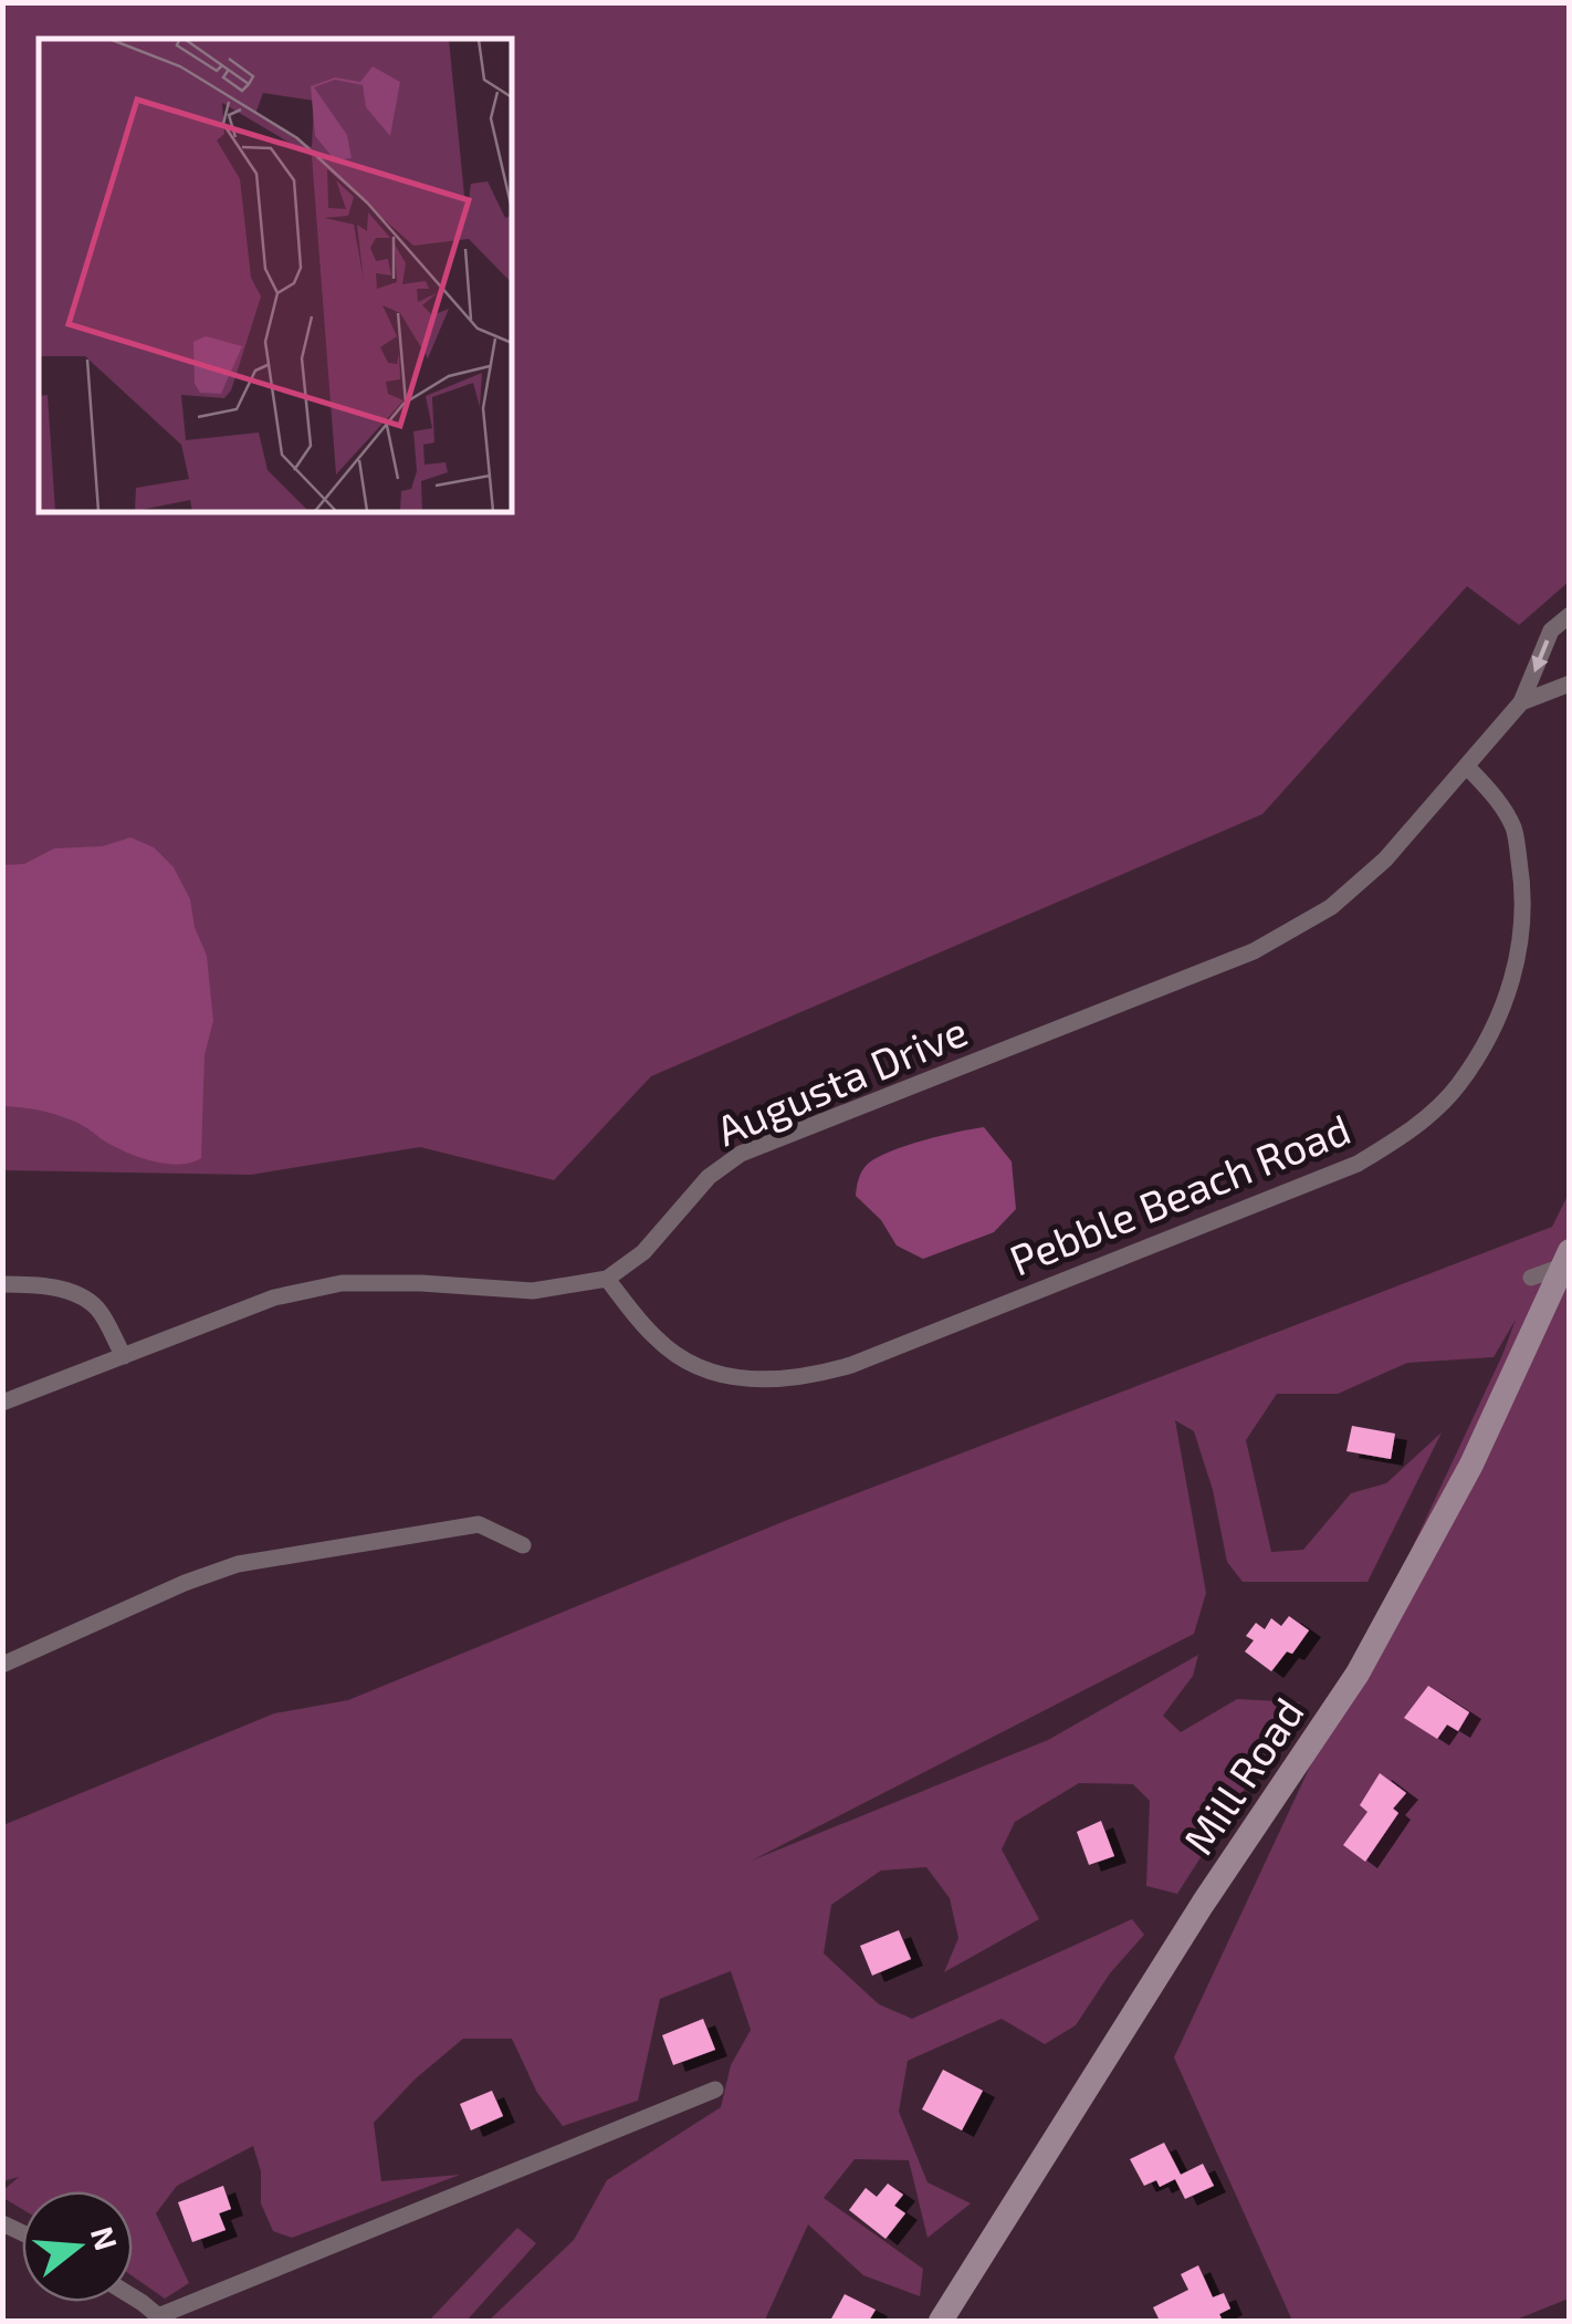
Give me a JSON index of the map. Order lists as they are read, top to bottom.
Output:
{
  "streets": {
    "main road": ["Mill Road"],
    "street": ["Augusta Drive", "Pebble Beach Road"]
  },
  "crossings": [
    ["Augusta Drive", "Pebble Beach Road"]
  ],
  "north": "right"
}
